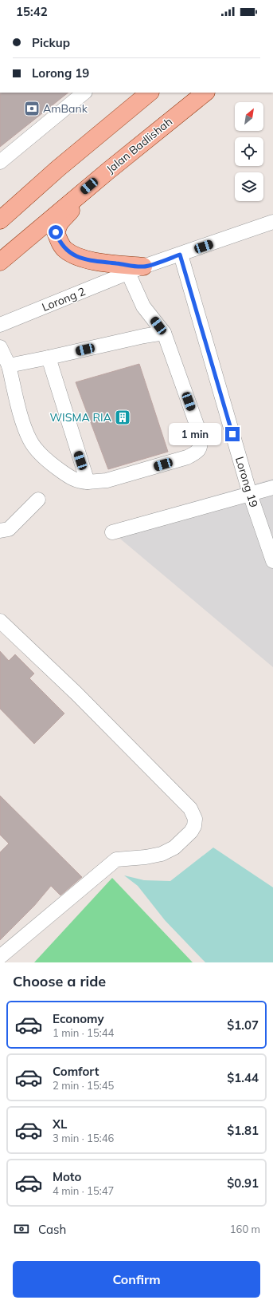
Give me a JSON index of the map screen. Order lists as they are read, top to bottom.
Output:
{
  "streets": {
    "main road": ["Jalan Badlishah"],
    "street": ["Lorong 2", "Lorong 19"]
  },
  "crossings": [
    ["Lorong 2", "Lorong 19"]
  ],
  "places": {
    "bank": ["AmBank"],
    "building": ["WISMA RIA"]
  },
  "north": "top right",
  "page": {
    "status": "15:42",
    "banner": ["Pickup", "Lorong 19"],
    "bubble": "1 min",
    "heading": "Choose a ride",
    "list": [
      {
        "name": "Economy",
        "note": "1 min · 15:44",
        "value": "$1.07"
      },
      {
        "name": "Comfort",
        "note": "2 min · 15:45",
        "value": "$1.44"
      },
      {
        "name": "XL",
        "note": "3 min · 15:46",
        "value": "$1.81"
      },
      {
        "name": "Moto",
        "note": "4 min · 15:47",
        "value": "$0.91"
      }
    ],
    "pay": ["Cash", "160 m"],
    "buttons": "Confirm"
  }
}
